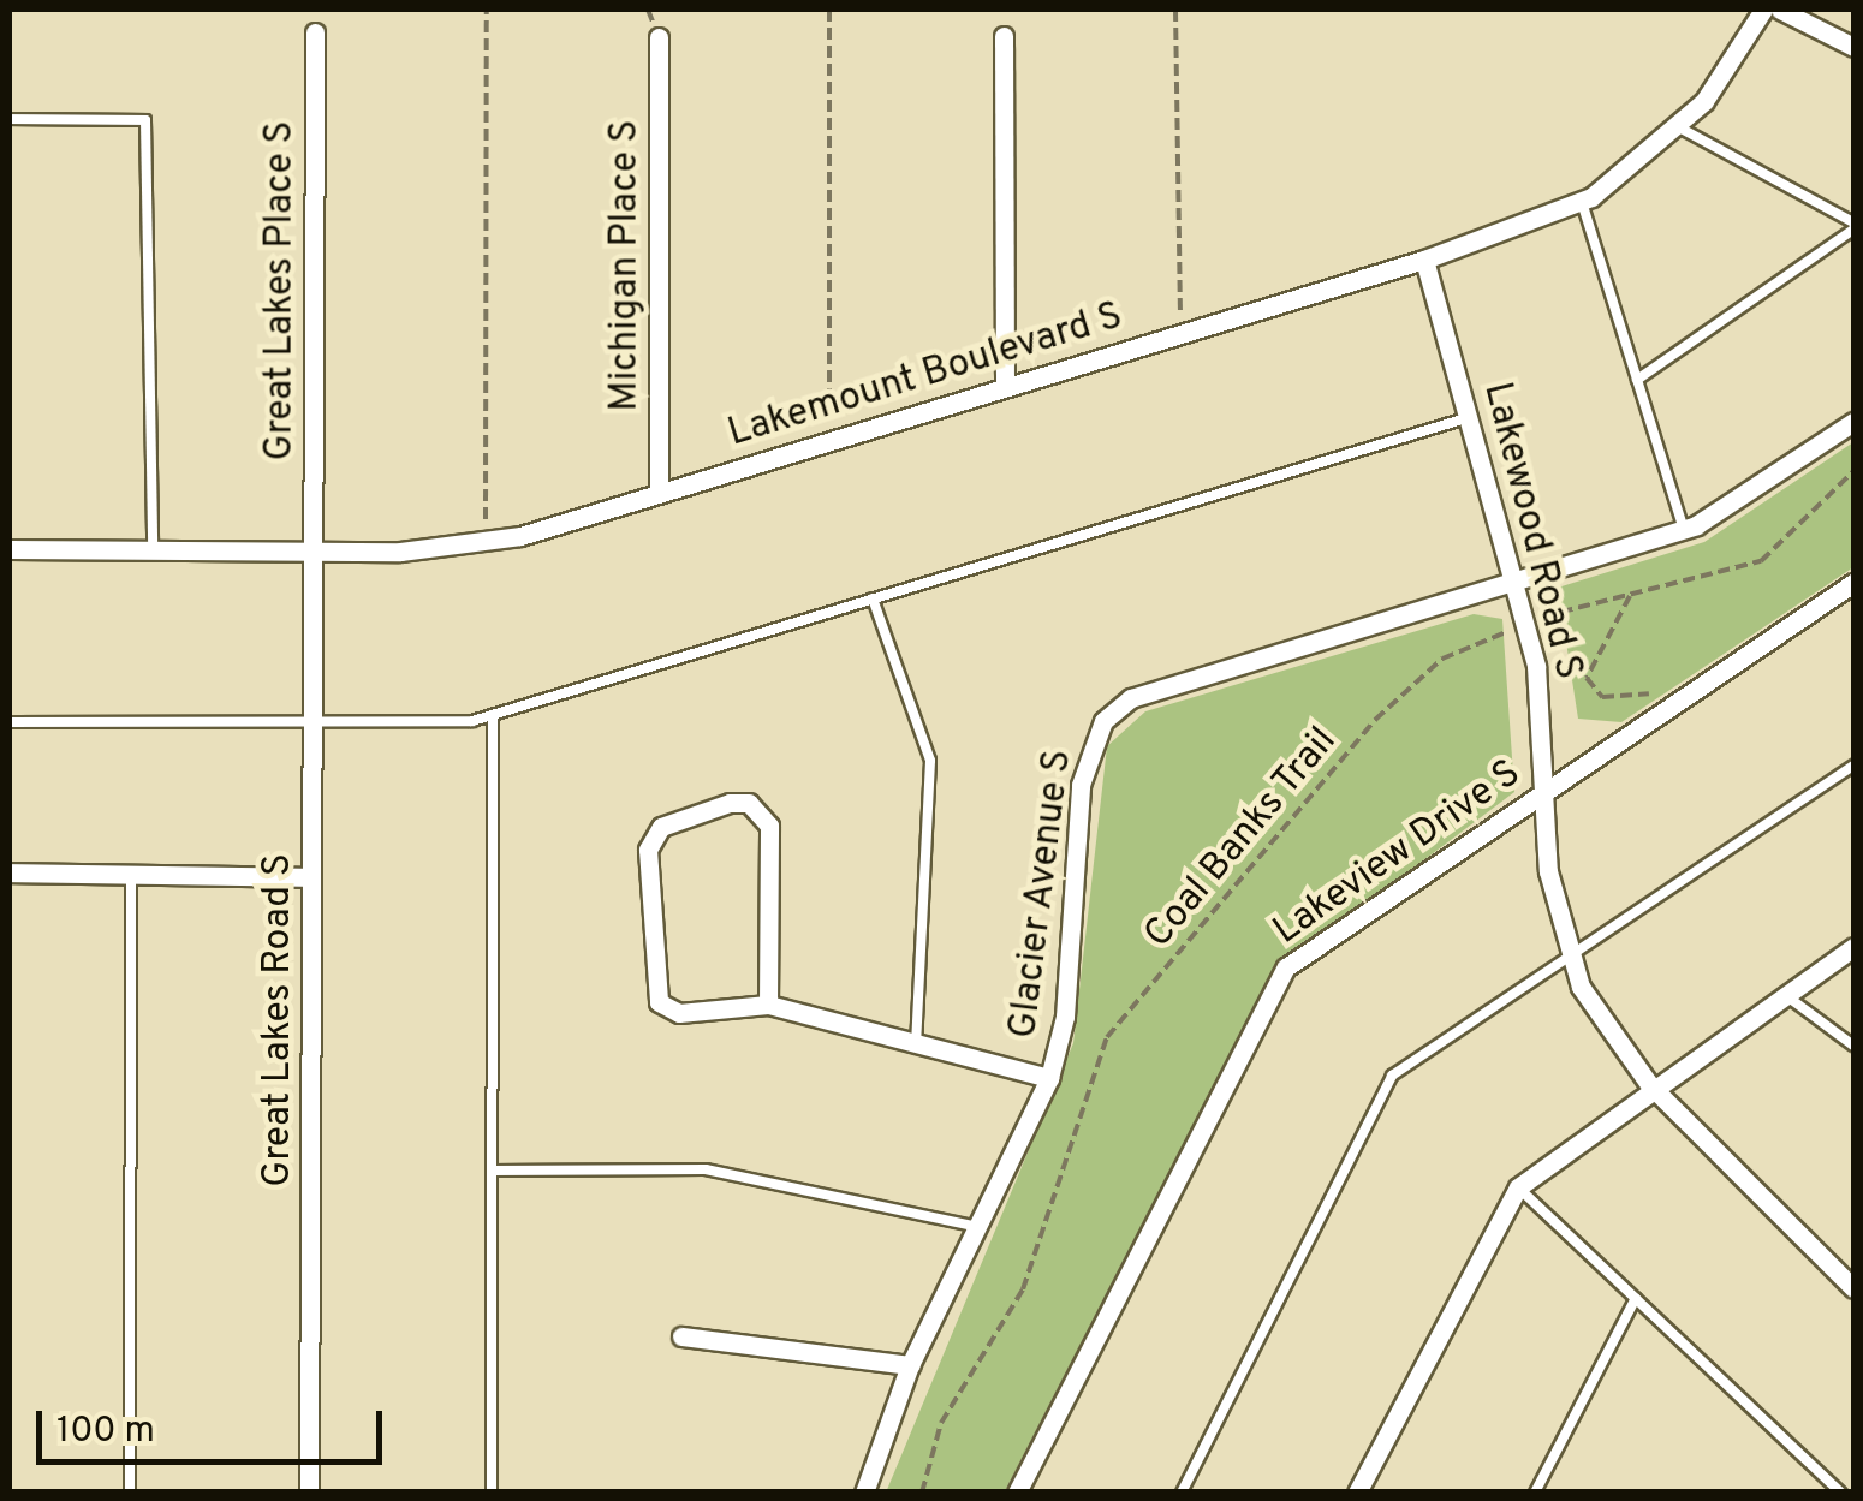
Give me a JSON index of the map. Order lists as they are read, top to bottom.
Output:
{
  "streets": {
    "street": [
      "Michigan Place S",
      "Great Lakes Place S",
      "Lakemount Boulevard S",
      "Lakewood Road S",
      "Lakeview Drive S",
      "Glacier Avenue S",
      "Great Lakes Road S"
    ],
    "path": ["Coal Banks Trail"]
  },
  "crossings": [
    ["Michigan Place S", "Lakemount Boulevard S"],
    ["Great Lakes Place S", "Lakemount Boulevard S"],
    ["Great Lakes Place S", "Great Lakes Road S"],
    ["Lakemount Boulevard S", "Lakewood Road S"],
    ["Lakemount Boulevard S", "Great Lakes Road S"],
    ["Lakewood Road S", "Coal Banks Trail"],
    ["Lakewood Road S", "Lakeview Drive S"],
    ["Lakewood Road S", "Glacier Avenue S"]
  ],
  "scale_bar": "100 m"
}
